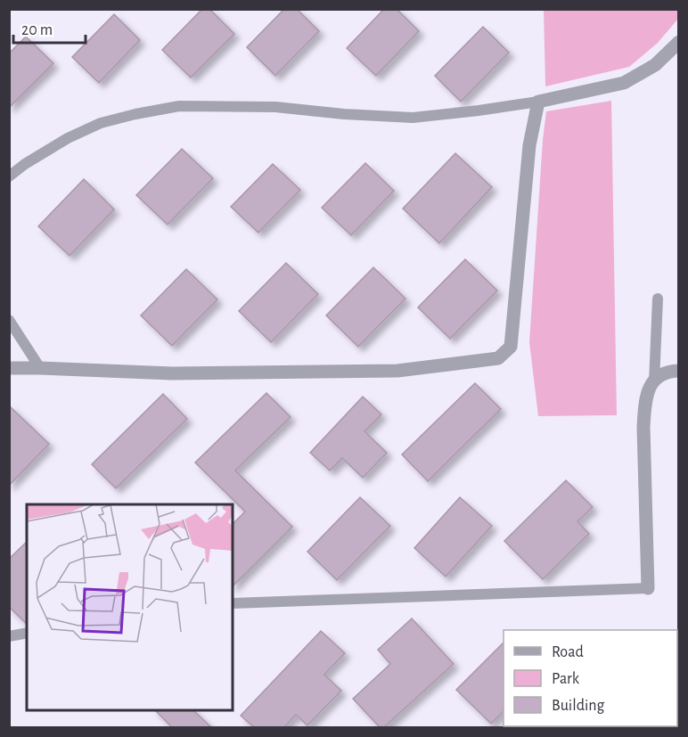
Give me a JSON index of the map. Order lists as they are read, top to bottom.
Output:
{
  "legend": ["Road", "Park", "Building"],
  "scale_bar": "20 m"
}
